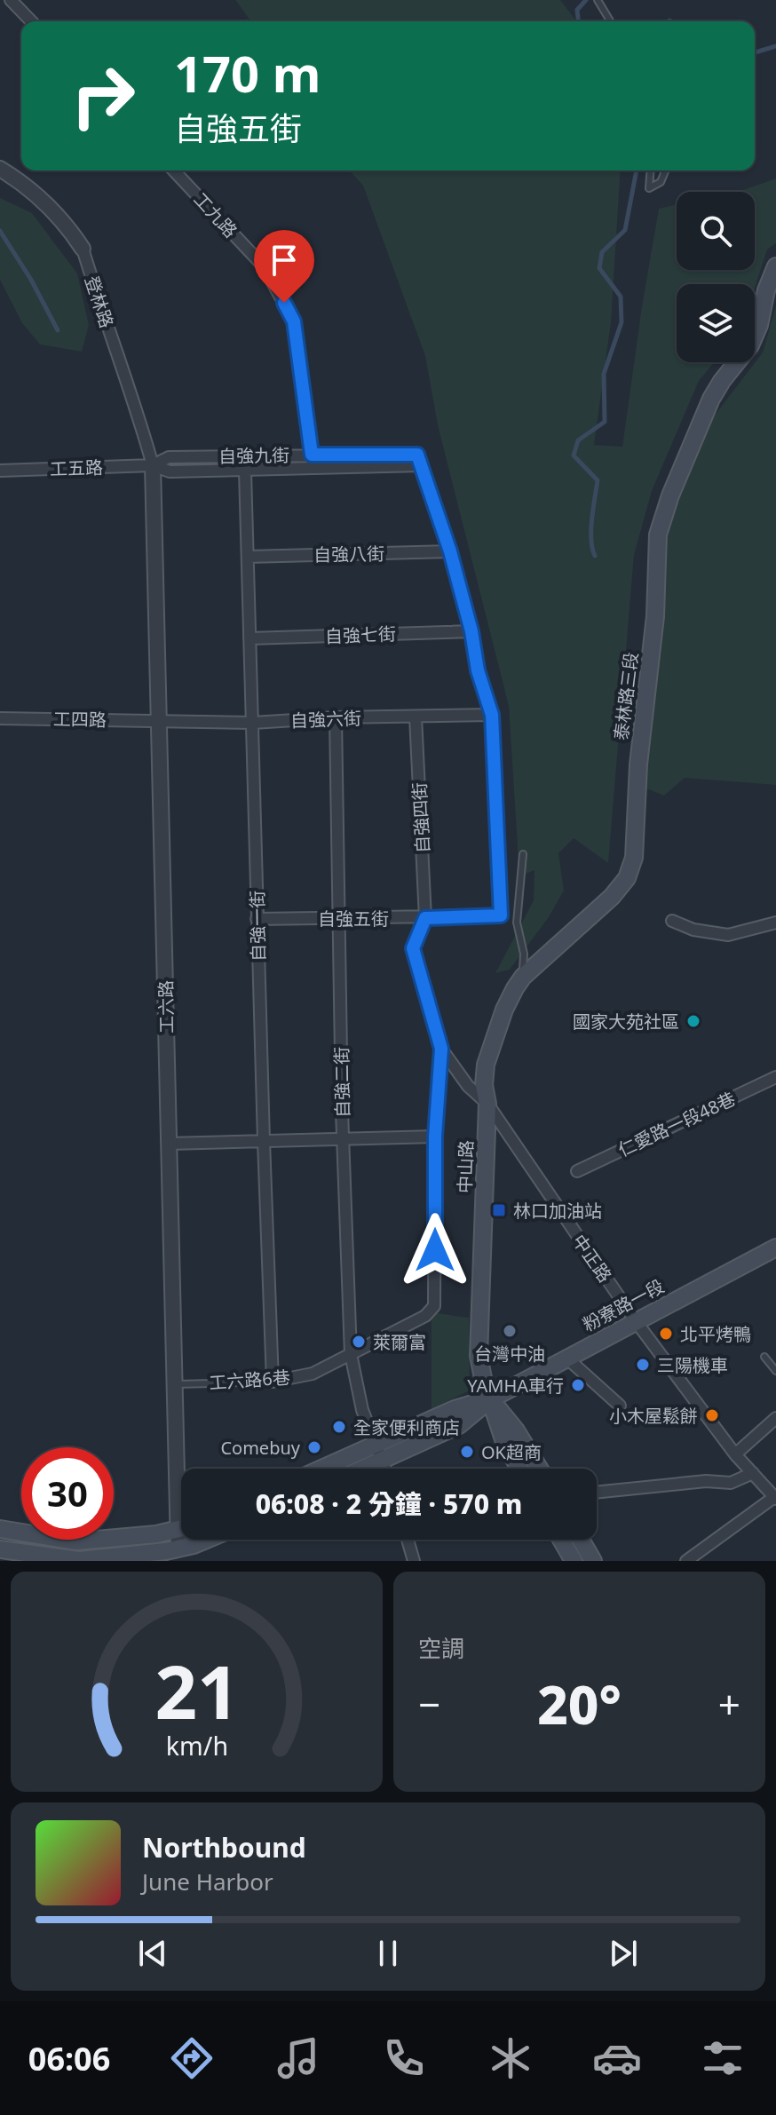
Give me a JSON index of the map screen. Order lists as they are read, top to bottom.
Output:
{
  "streets": {
    "main road": ["泰林路三段", "中山路", "粉寮路一段"],
    "street": [
      "工九路",
      "登林路",
      "自強九街",
      "工五路",
      "自強八街",
      "自強七街",
      "工四路",
      "自強六街",
      "自強四街",
      "自強五街",
      "自強一街",
      "工六路",
      "自強二街",
      "仁愛路一段48巷",
      "中正路",
      "工六路6巷"
    ]
  },
  "crossings": [
    ["工九路", "自強九街"],
    ["登林路", "自強九街"],
    ["登林路", "工五路"],
    ["登林路", "工六路"],
    ["自強九街", "工五路"],
    ["自強九街", "自強五街"],
    ["自強九街", "自強一街"],
    ["自強九街", "工六路"],
    ["工五路", "工六路"],
    ["自強八街", "自強五街"],
    ["自強八街", "自強一街"],
    ["自強七街", "自強五街"],
    ["自強七街", "自強一街"],
    ["泰林路三段", "中山路"],
    ["泰林路三段", "中正路"],
    ["工四路", "自強六街"],
    ["工四路", "工六路"],
    ["自強六街", "自強四街"],
    ["自強六街", "自強五街"],
    ["自強六街", "自強一街"],
    ["自強六街", "工六路"],
    ["自強六街", "自強二街"],
    ["自強四街", "自強五街"],
    ["自強五街", "自強一街"],
    ["自強五街", "自強二街"],
    ["自強一街", "工六路6巷"],
    ["工六路", "工六路6巷"],
    ["自強二街", "粉寮路一段"],
    ["自強二街", "工六路6巷"],
    ["中山路", "中正路"],
    ["中山路", "粉寮路一段"],
    ["中正路", "粉寮路一段"]
  ],
  "places": {
    "other": [
      "國家大苑社區",
      "台灣中油",
      "北平烤鴨",
      "萊爾富",
      "三陽機車",
      "YAMHA車行",
      "小木屋鬆餅",
      "全家便利商店",
      "Comebuy",
      "OK超商"
    ],
    "transit": ["林口加油站"]
  },
  "page": {
    "turn": ["170 m", "自強五街"],
    "limit": "30",
    "trip": "06:08 · 2 分鐘 · 570 m",
    "tile": "空調",
    "heat": ["−", "20°", "+"],
    "song": ["Northbound", "June Harbor"],
    "tabs": "06:06",
    "gauge": ["21", "km/h"]
  }
}
